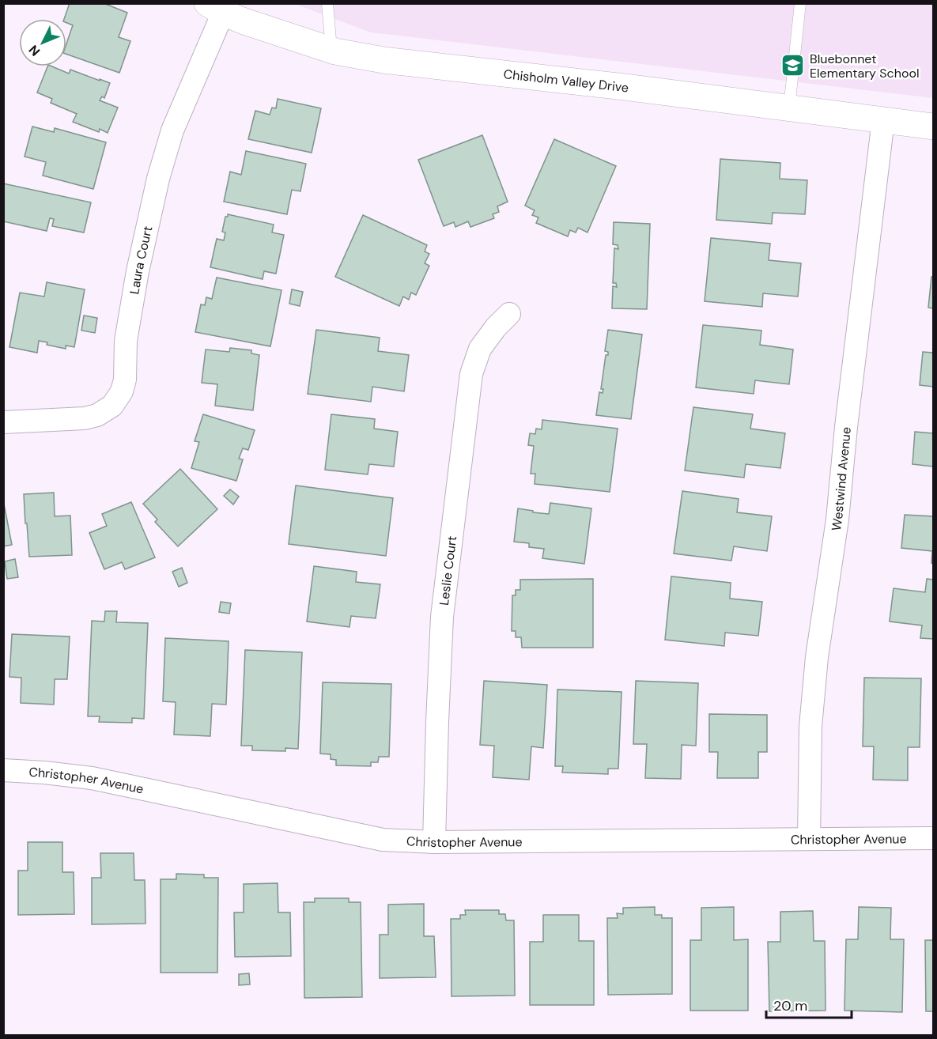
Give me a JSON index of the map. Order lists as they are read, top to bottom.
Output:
{
  "streets": {
    "street": [
      "Chisholm Valley Drive",
      "Laura Court",
      "Westwind Avenue",
      "Leslie Court",
      "Christopher Avenue"
    ]
  },
  "crossings": [
    ["Chisholm Valley Drive", "Laura Court"],
    ["Chisholm Valley Drive", "Westwind Avenue"],
    ["Westwind Avenue", "Christopher Avenue"],
    ["Leslie Court", "Christopher Avenue"]
  ],
  "places": {
    "school or university": ["Bluebonnet Elementary School"]
  },
  "scale_bar": "20 m",
  "north": "bottom left"
}
